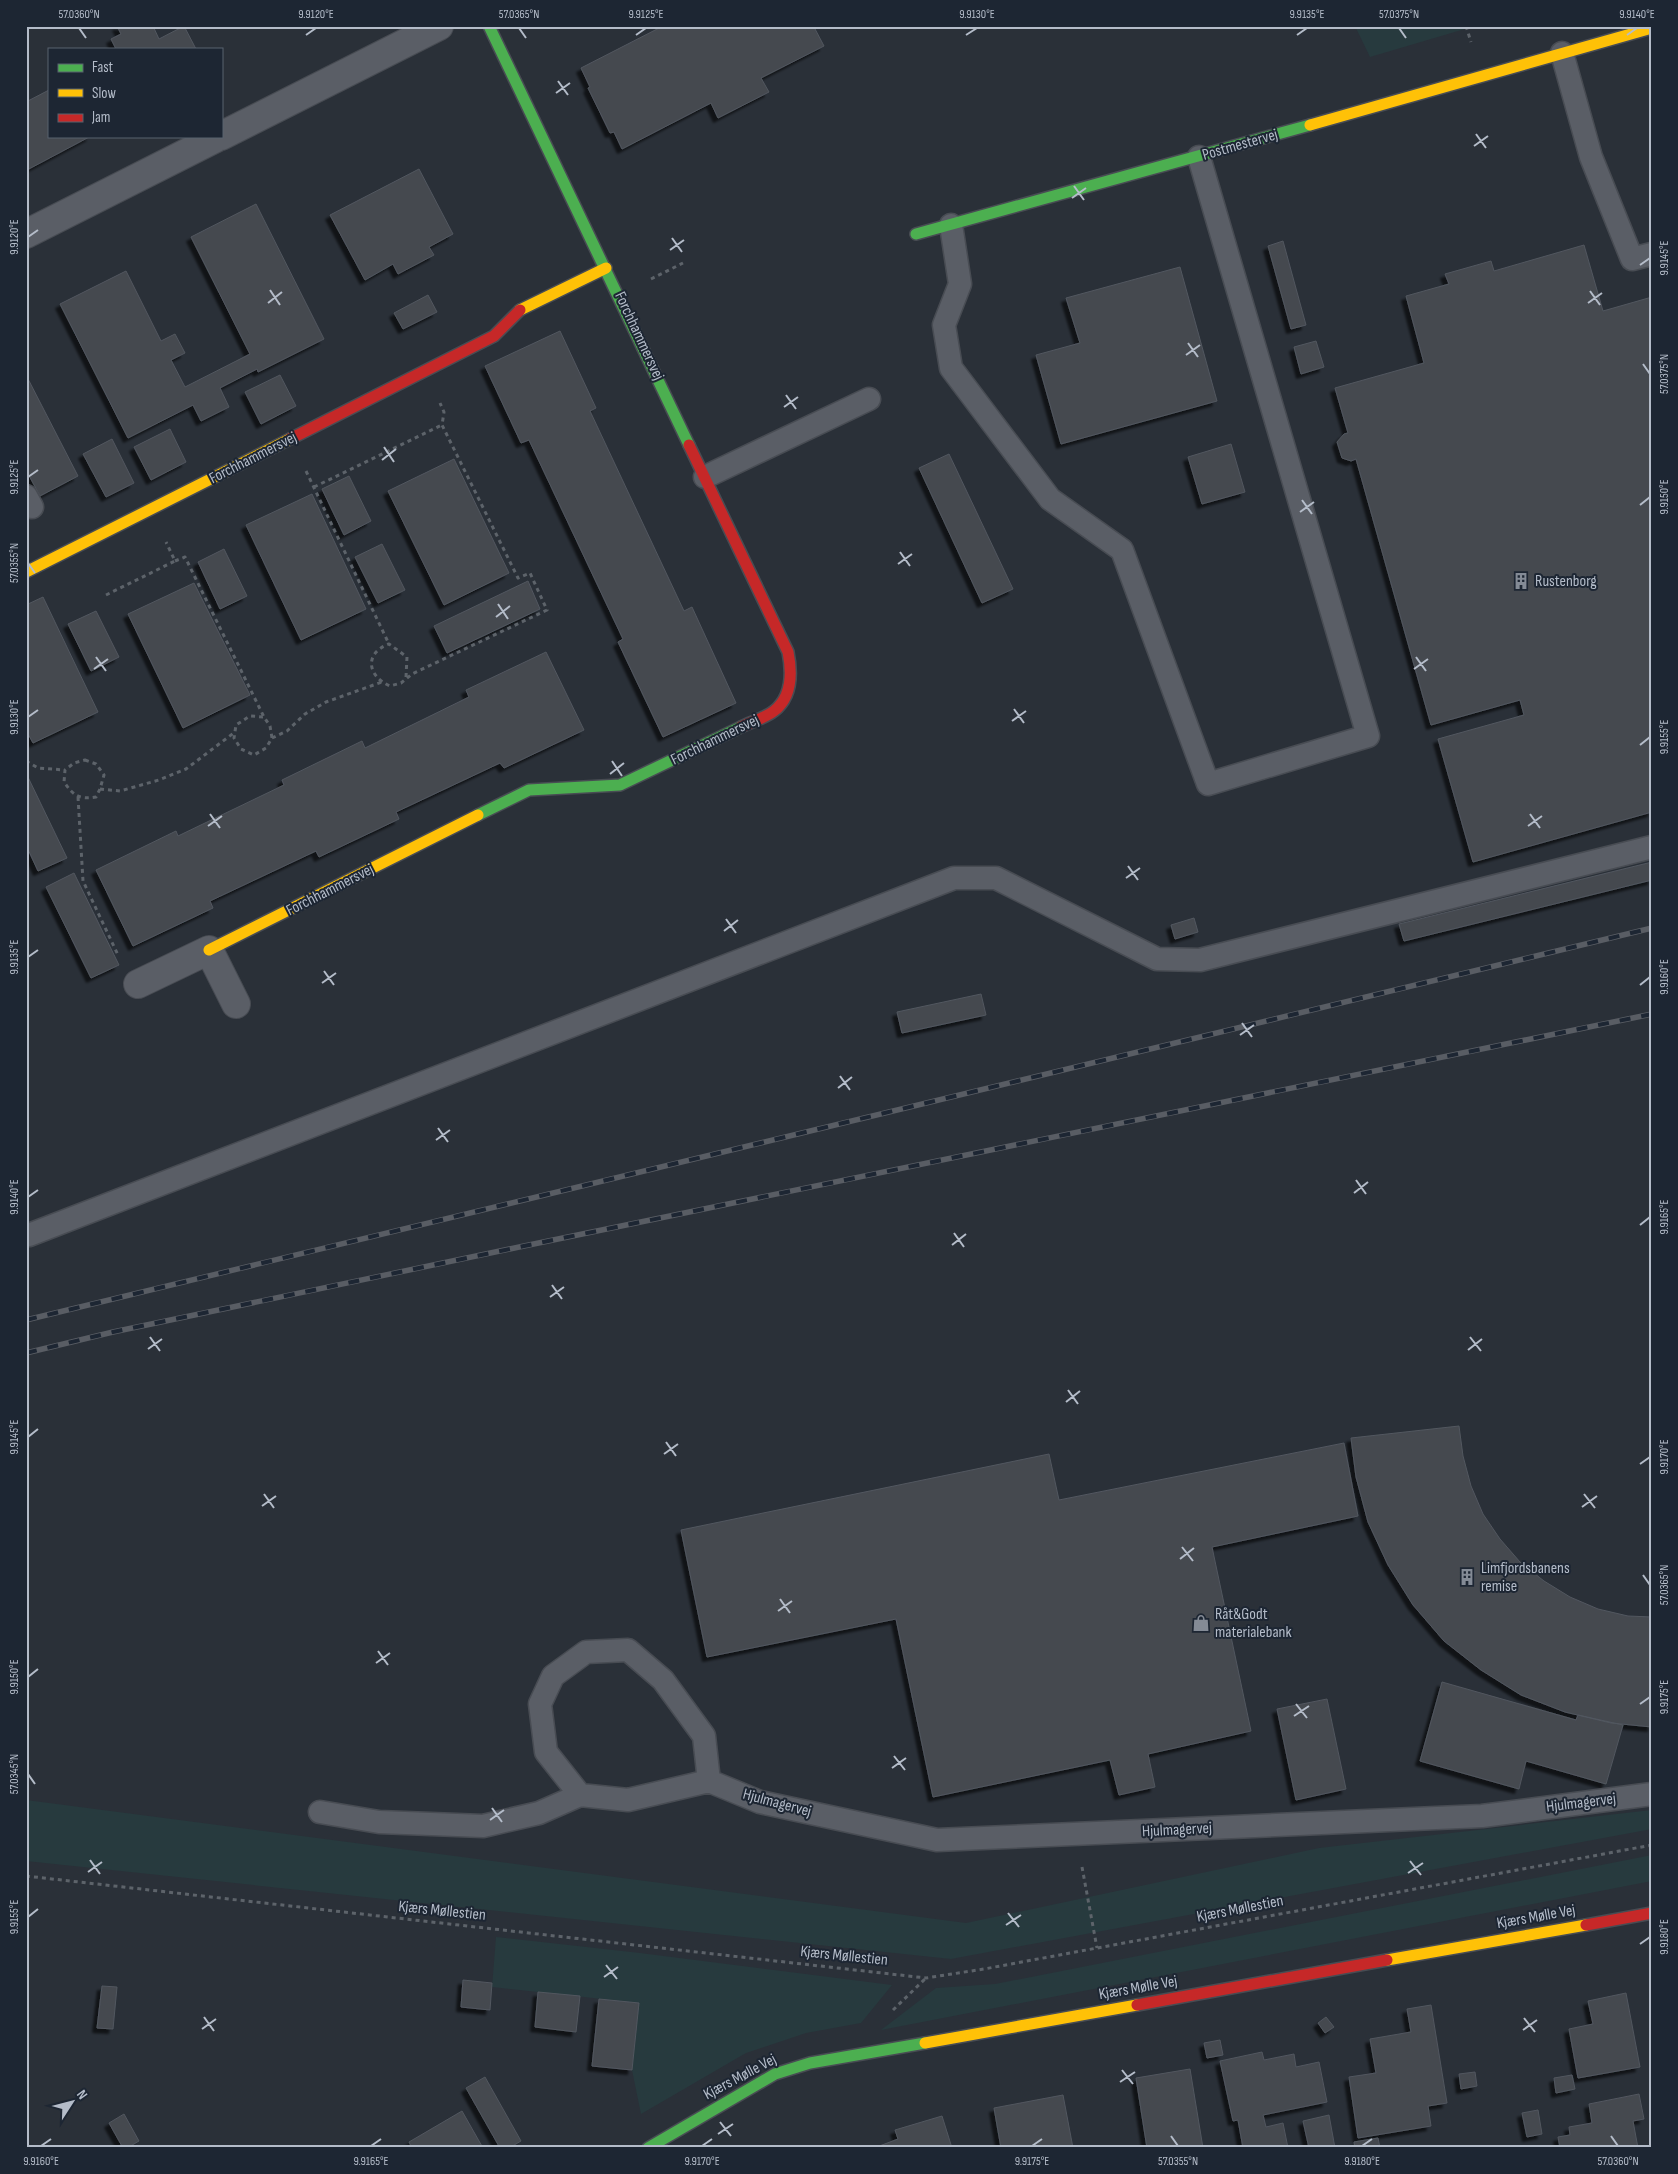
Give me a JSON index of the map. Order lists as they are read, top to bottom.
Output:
{
  "streets": {
    "street": ["Postmestervej", "Forchhammersvej", "Kjærs Mølle Vej"],
    "lane": ["Hjulmagervej"],
    "path": ["Kjærs Møllestien"]
  },
  "places": {
    "building": ["Rustenborg", "Limfjordsbanens remise"],
    "shop": ["Råt&Godt materialebank"]
  },
  "legend": ["Fast", "Slow", "Jam"],
  "north": "top right",
  "coordinates": [
    "57.0360°N",
    "9.9120°E",
    "57.0365°N",
    "9.9125°E",
    "9.9130°E",
    "9.9135°E",
    "57.0375°N",
    "9.9140°E",
    "9.9145°E",
    "9.9150°E",
    "57.0355°N",
    "9.9155°E",
    "9.9160°E",
    "9.9165°E",
    "9.9170°E",
    "9.9175°E",
    "57.0345°N",
    "9.9180°E"
  ]
}
